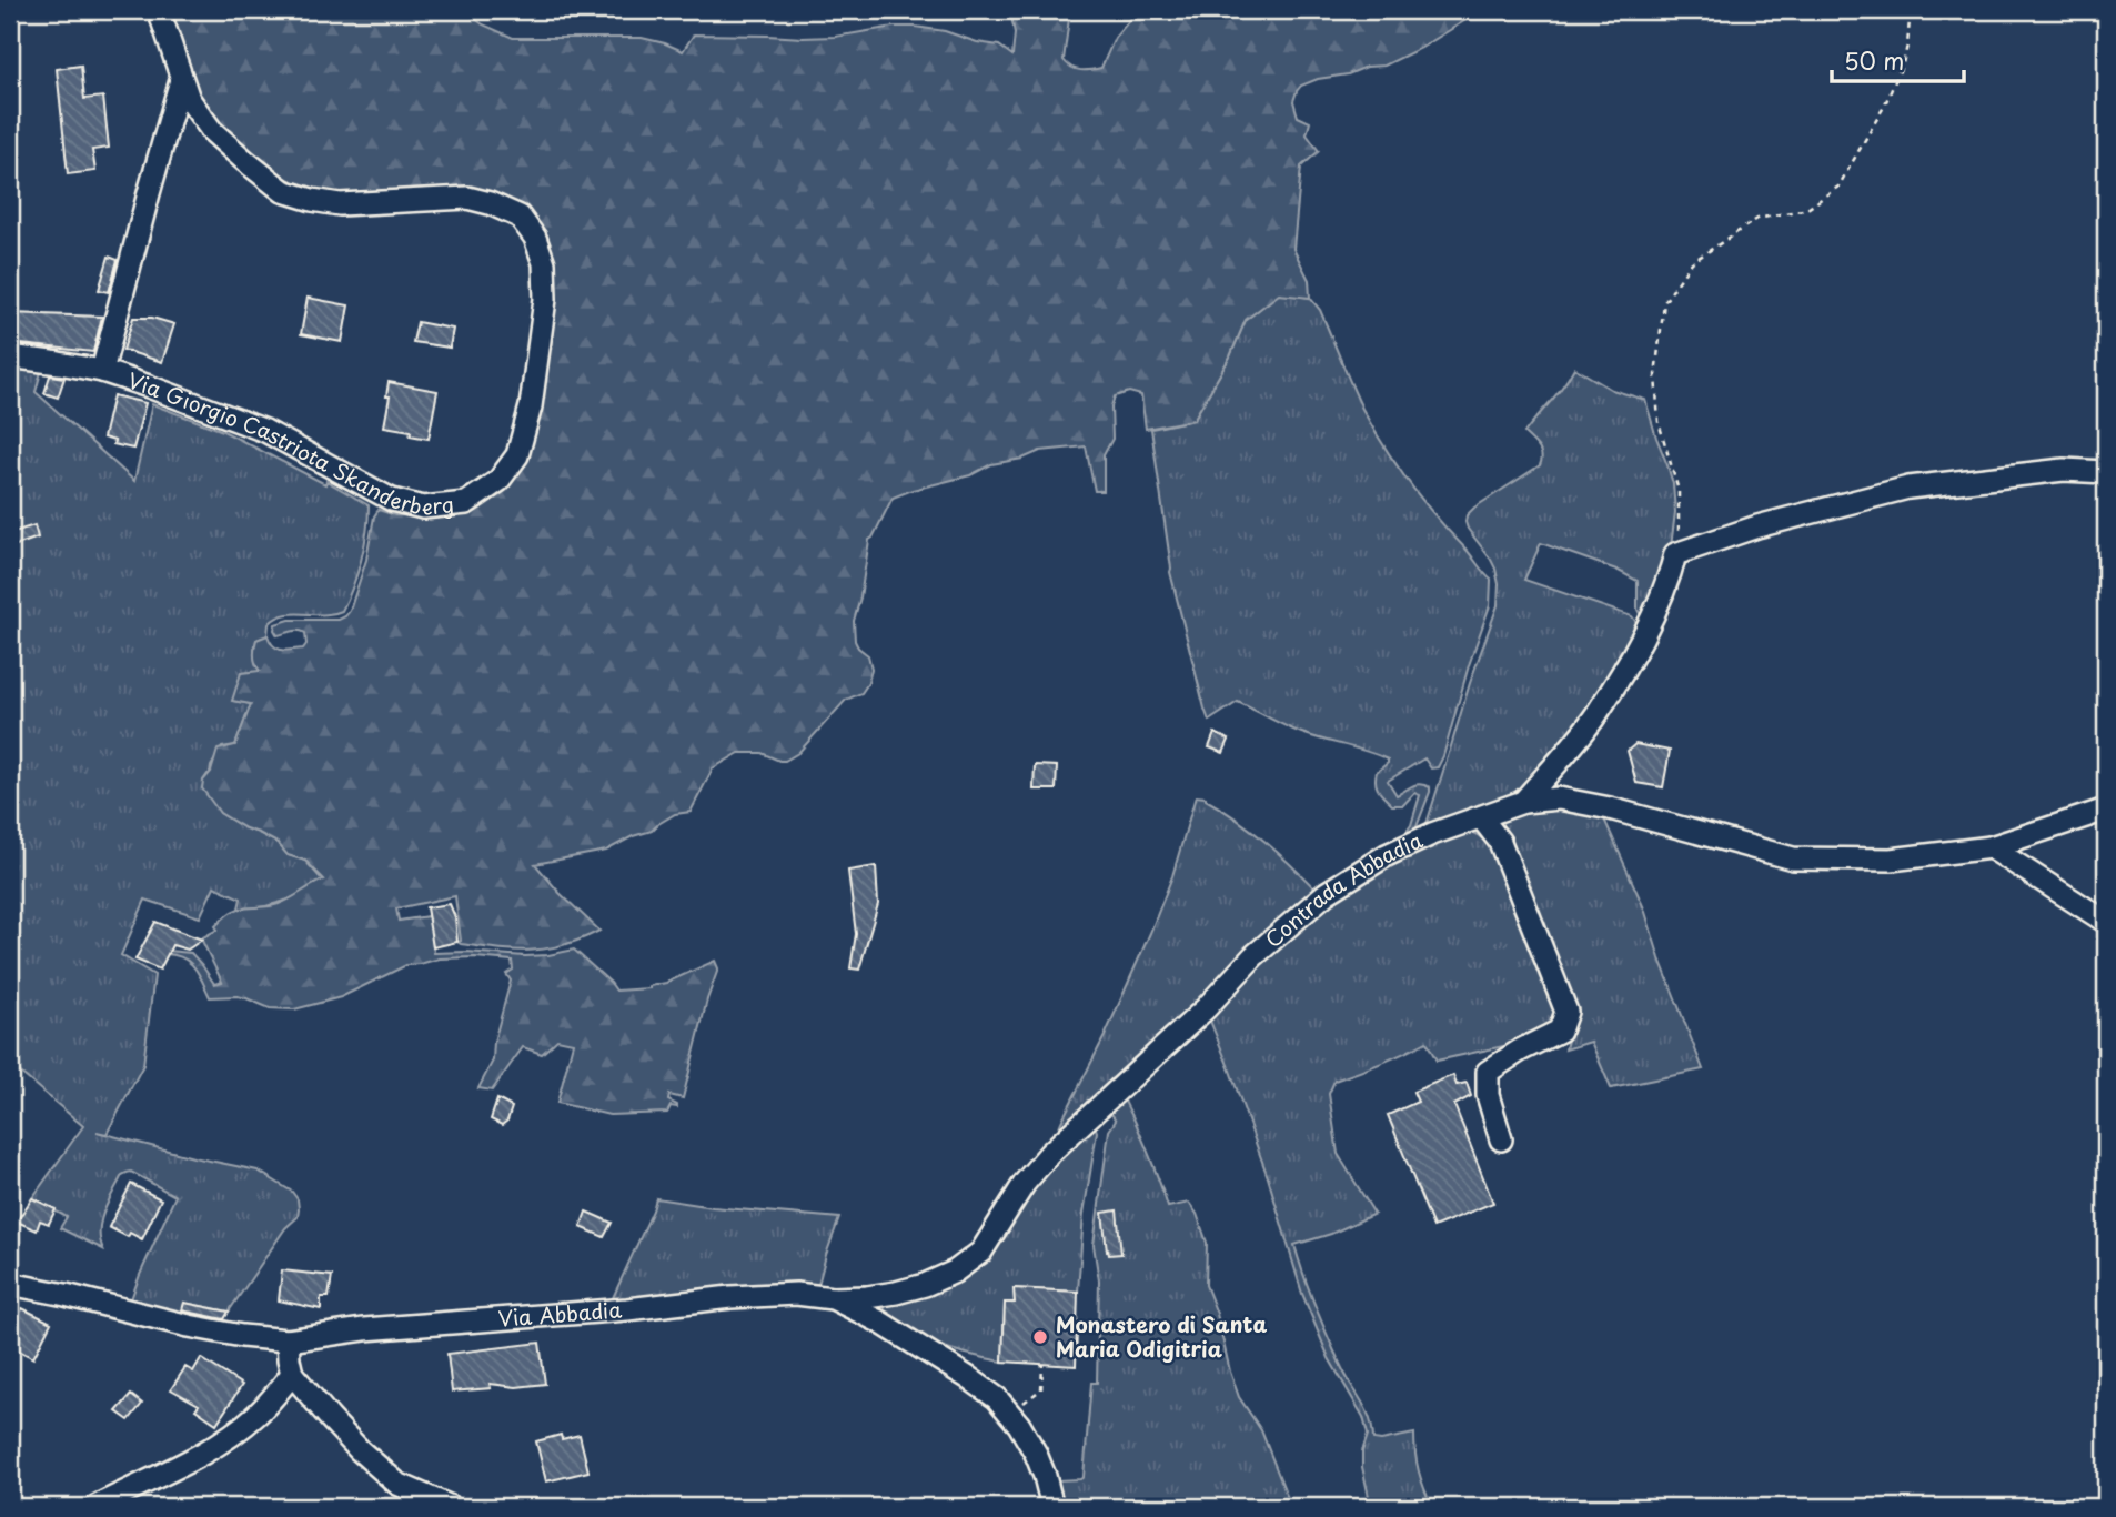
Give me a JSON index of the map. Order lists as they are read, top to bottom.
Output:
{
  "streets": {
    "street": ["Via Giorgio Castriota Skanderberg", "Contrada Abbadia", "Via Abbadia"]
  },
  "crossings": [
    ["Contrada Abbadia", "Via Abbadia"]
  ],
  "places": ["Monastero di Santa Maria Odigitria"],
  "scale_bar": "50 m"
}
